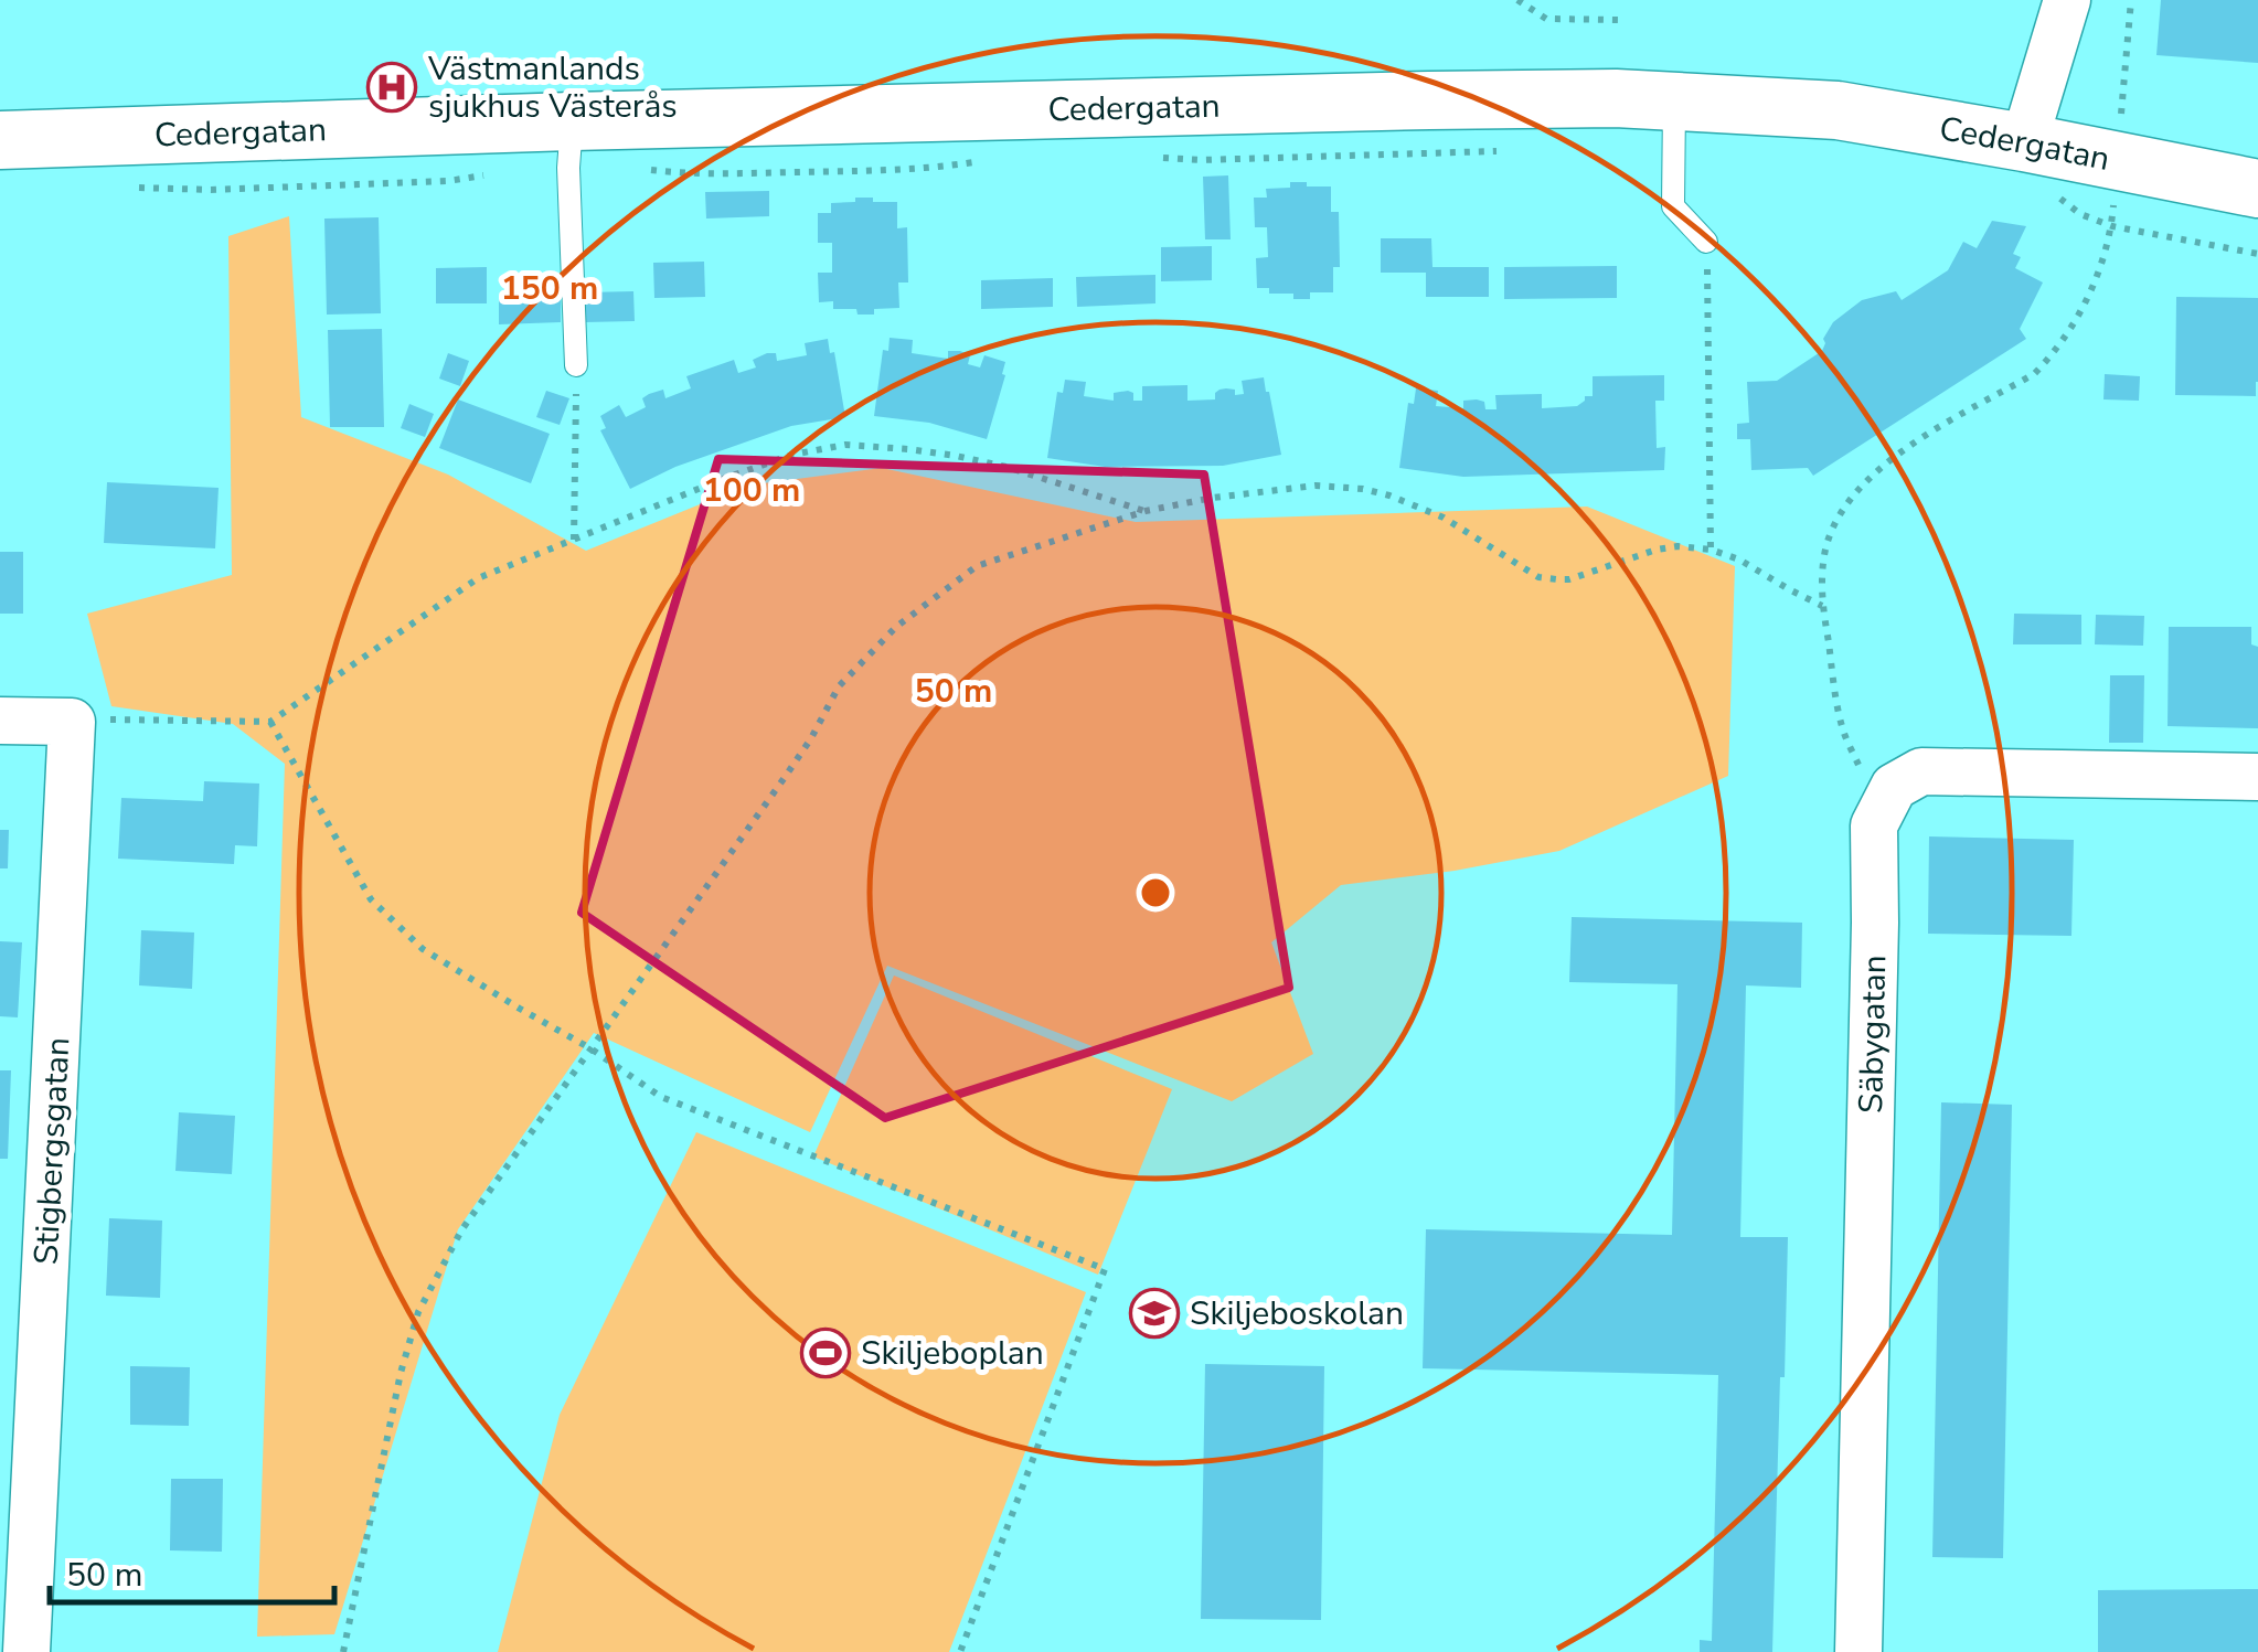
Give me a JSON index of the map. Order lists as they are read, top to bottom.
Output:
{
  "streets": {
    "street": ["Cedergatan", "Säbygatan", "Stigbergsgatan"]
  },
  "places": {
    "hospital": ["Västmanlands sjukhus Västerås"],
    "school or university": ["Skiljeboskolan"],
    "sports": ["Skiljeboplan"]
  },
  "scale_bar": "50 m",
  "rings": ["150 m", "100 m", "50 m"]
}
